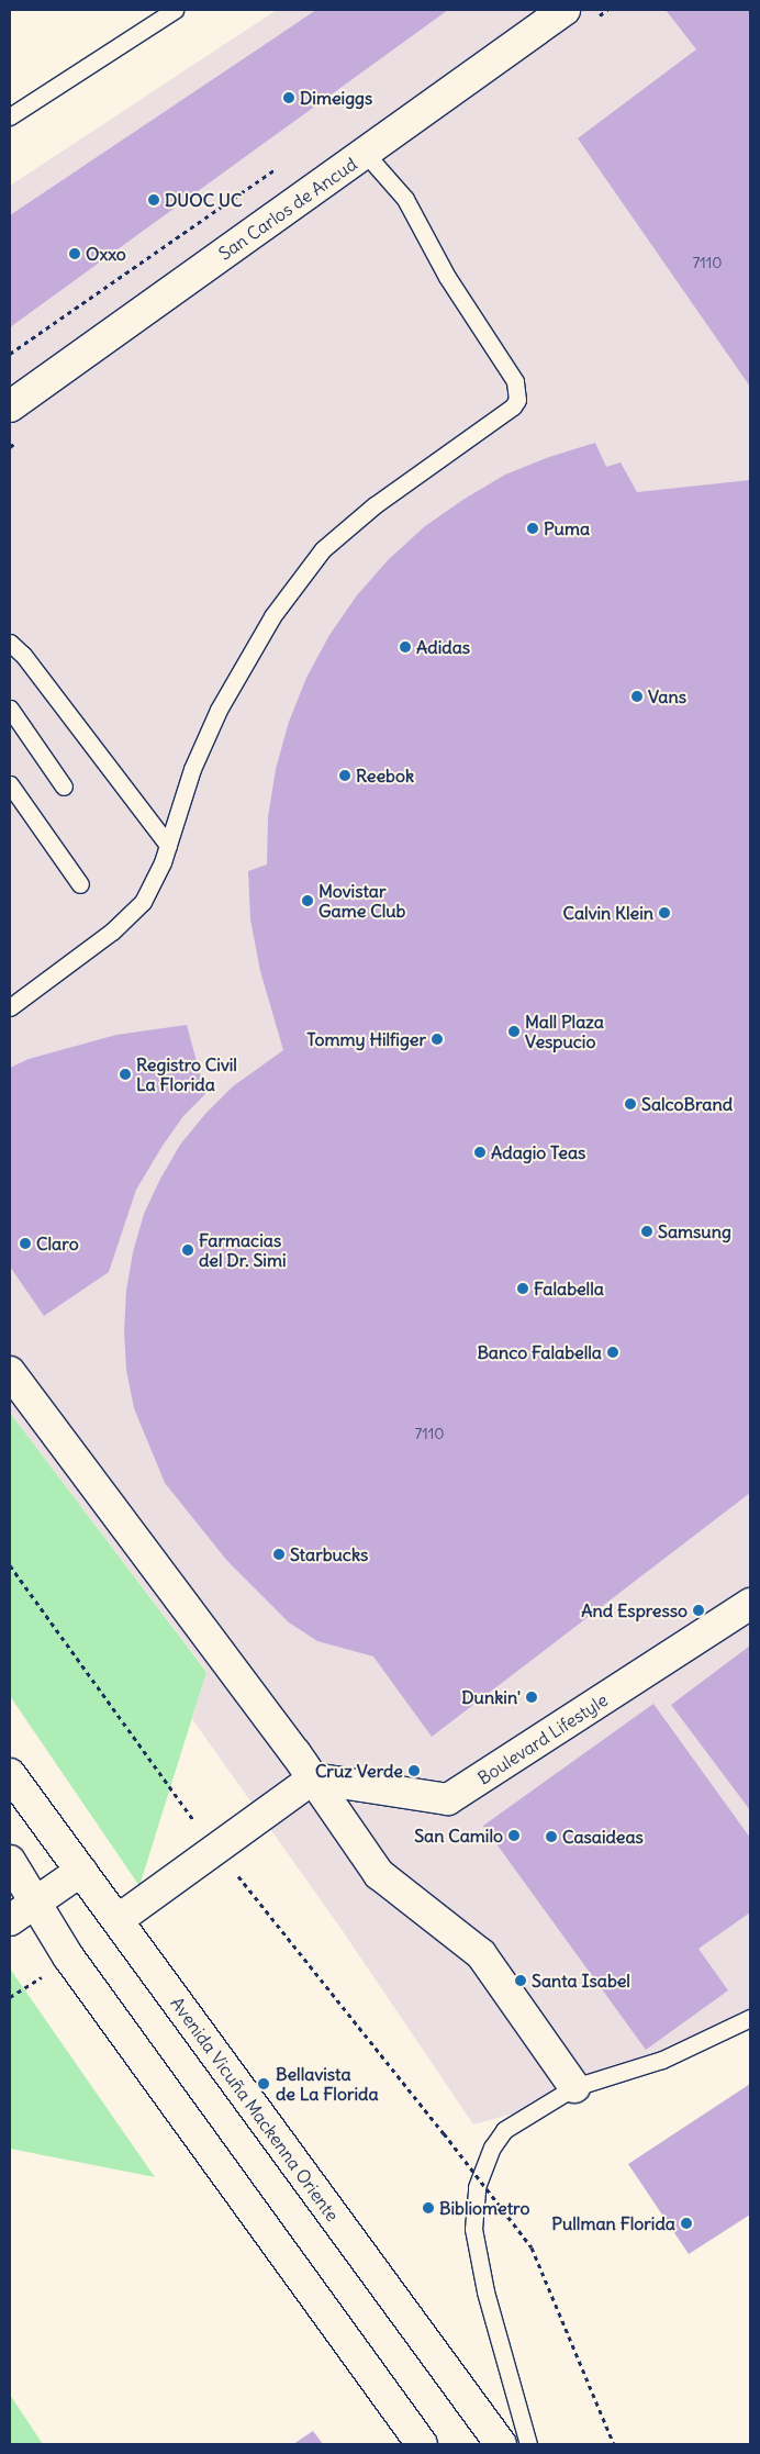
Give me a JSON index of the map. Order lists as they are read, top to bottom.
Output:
{
  "streets": {
    "street": ["San Carlos de Ancud", "Boulevard Lifestyle", "Avenida Vicuña Mackenna Oriente"]
  },
  "places": [
    "Dimeiggs",
    "DUOC UC",
    "Oxxo",
    "Puma",
    "Adidas",
    "Vans",
    "Reebok",
    "Movistar Game Club",
    "Calvin Klein",
    "Mall Plaza Vespucio",
    "Tommy Hilfiger",
    "Registro Civil La Florida",
    "SalcoBrand",
    "Adagio Teas",
    "Samsung",
    "Claro",
    "Farmacias del Dr. Simi",
    "Falabella",
    "Banco Falabella",
    "Starbucks",
    "And Espresso",
    "Dunkin'",
    "Cruz Verde",
    "San Camilo",
    "Casaideas",
    "Santa Isabel",
    "Bellavista de La Florida",
    "Bibliometro",
    "Pullman Florida"
  ],
  "house_numbers": ["7110", "7110"]
}
